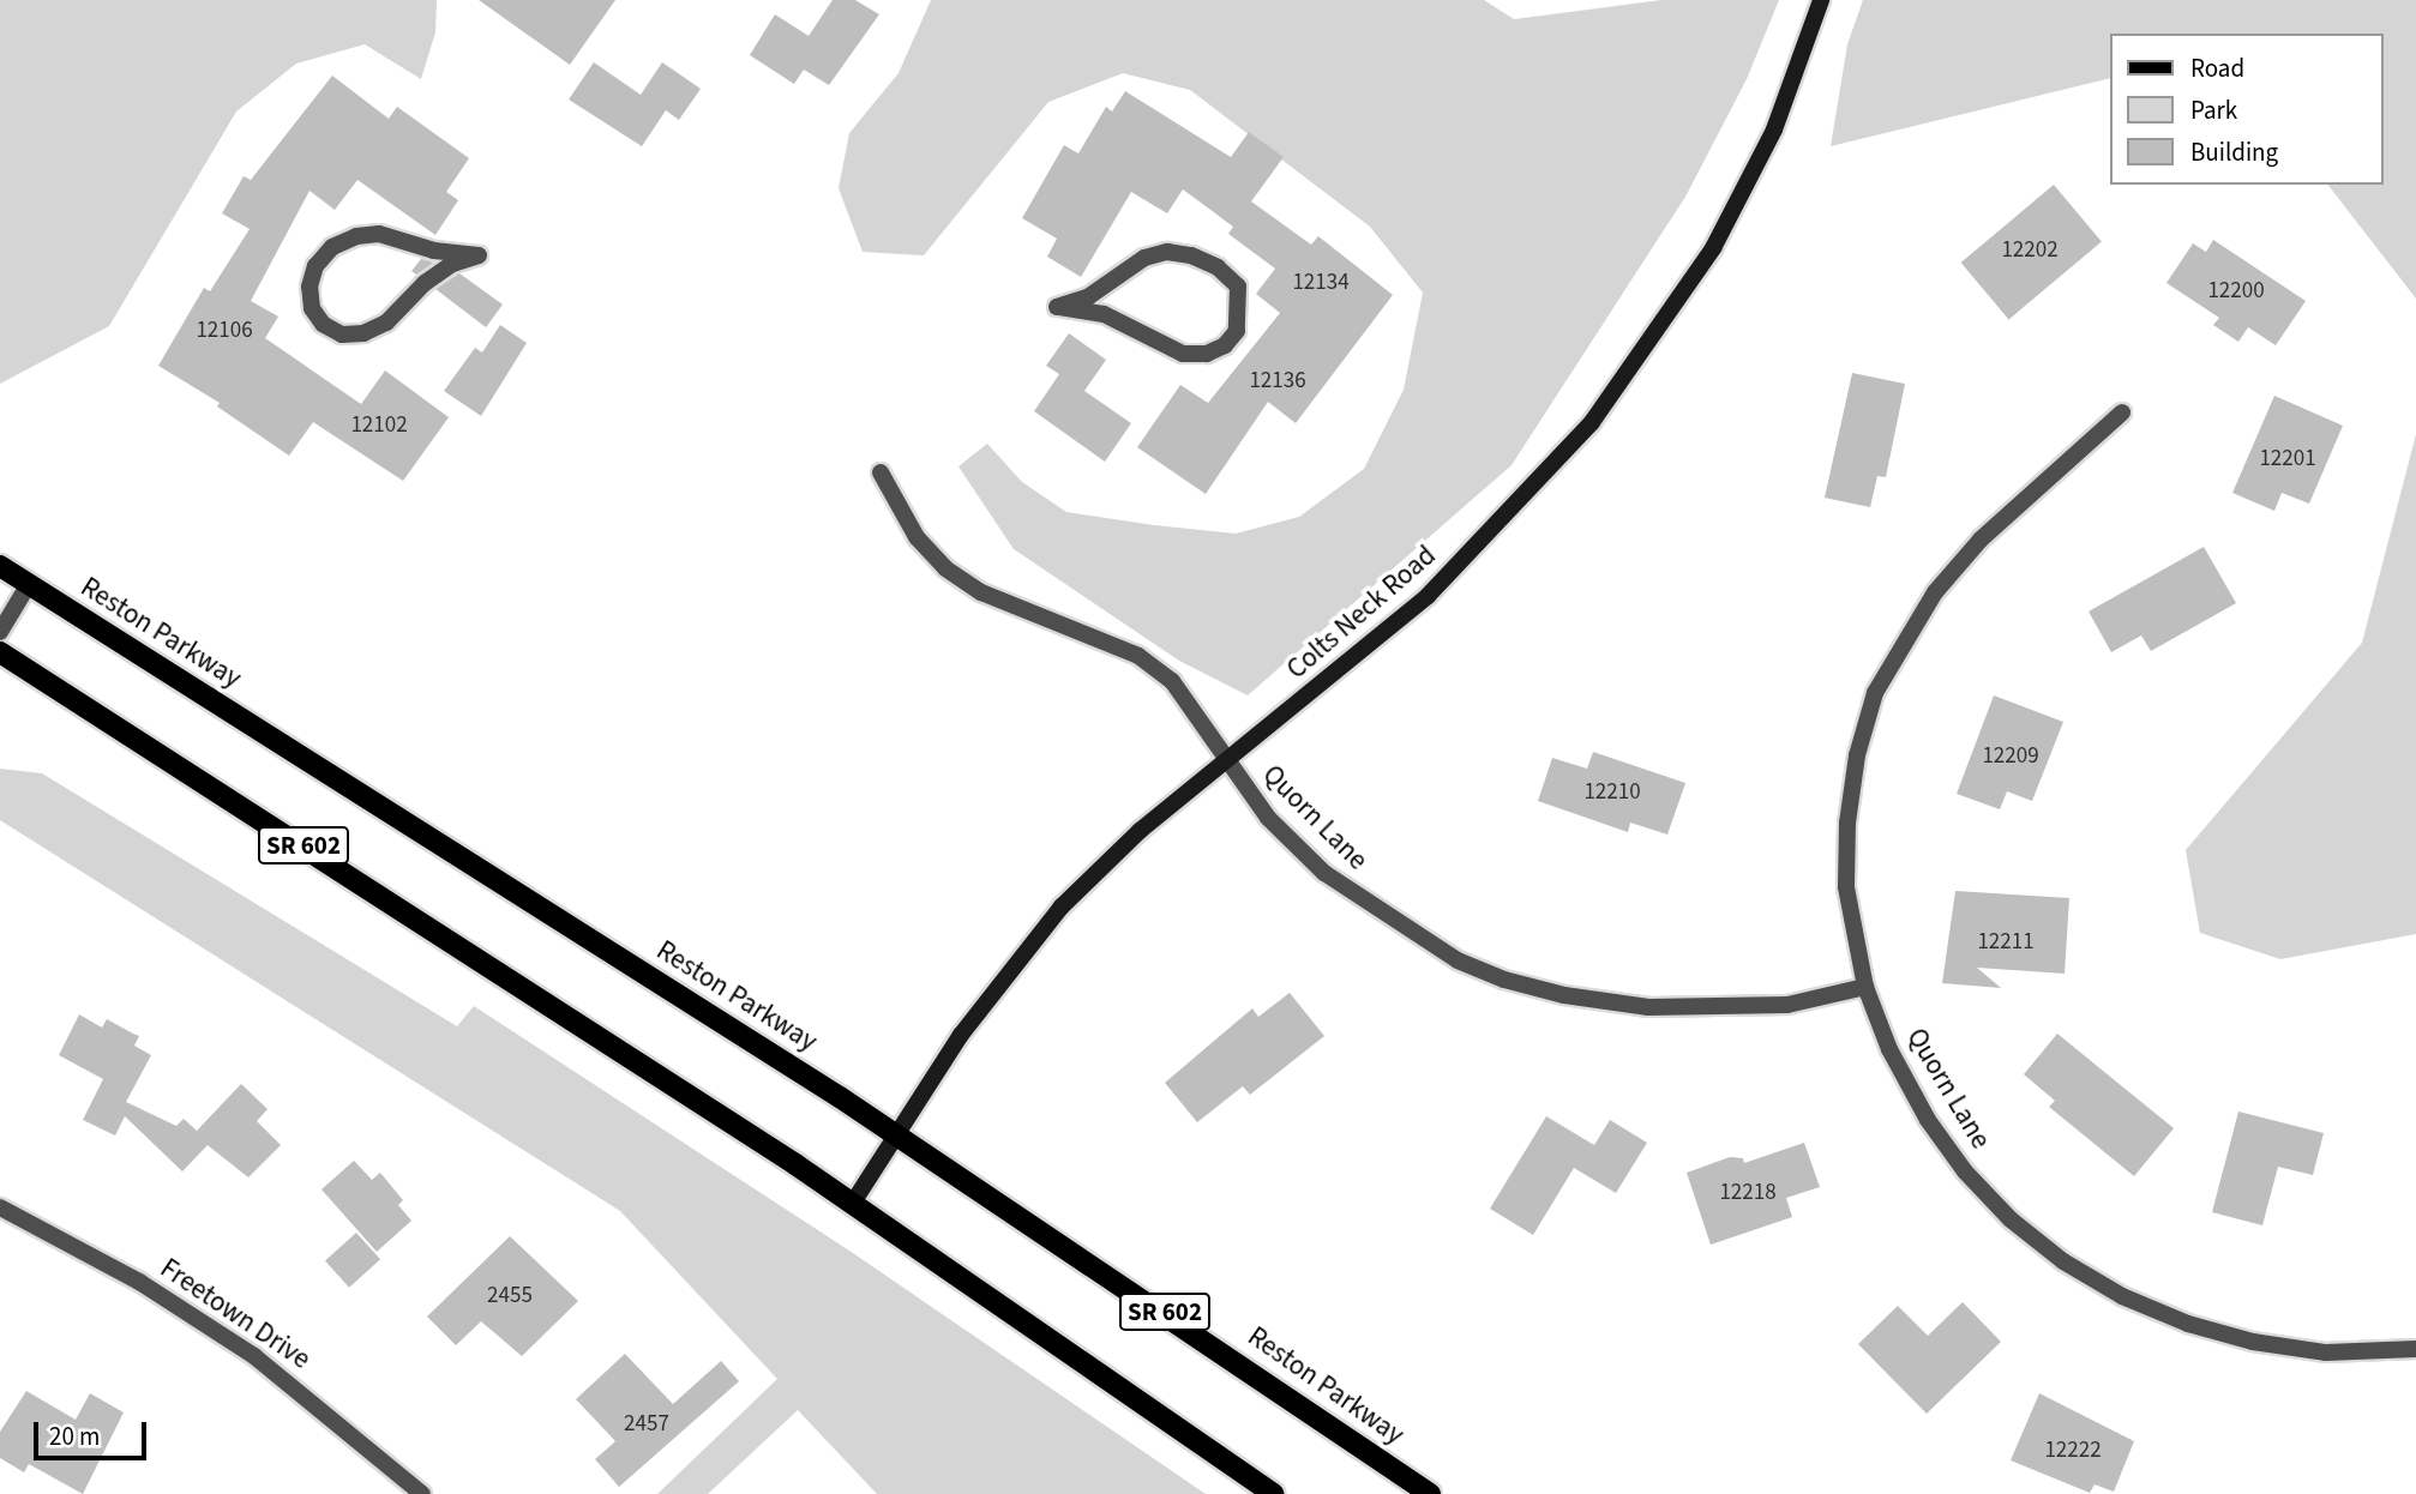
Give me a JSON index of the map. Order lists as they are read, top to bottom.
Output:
{
  "streets": {
    "main road": ["Reston Parkway", "SR 602"],
    "street": ["Colts Neck Road", "Quorn Lane", "Freetown Drive"]
  },
  "crossings": [
    ["Colts Neck Road", "Reston Parkway"],
    ["Colts Neck Road", "Quorn Lane"],
    ["Colts Neck Road", "SR 602"]
  ],
  "house_numbers": [
    "12202",
    "12134",
    "12200",
    "12106",
    "12136",
    "12102",
    "12201",
    "12209",
    "12210",
    "12211",
    "12218",
    "2455",
    "2457",
    "12222"
  ],
  "legend": ["Road", "Park", "Building"],
  "scale_bar": "20 m"
}
